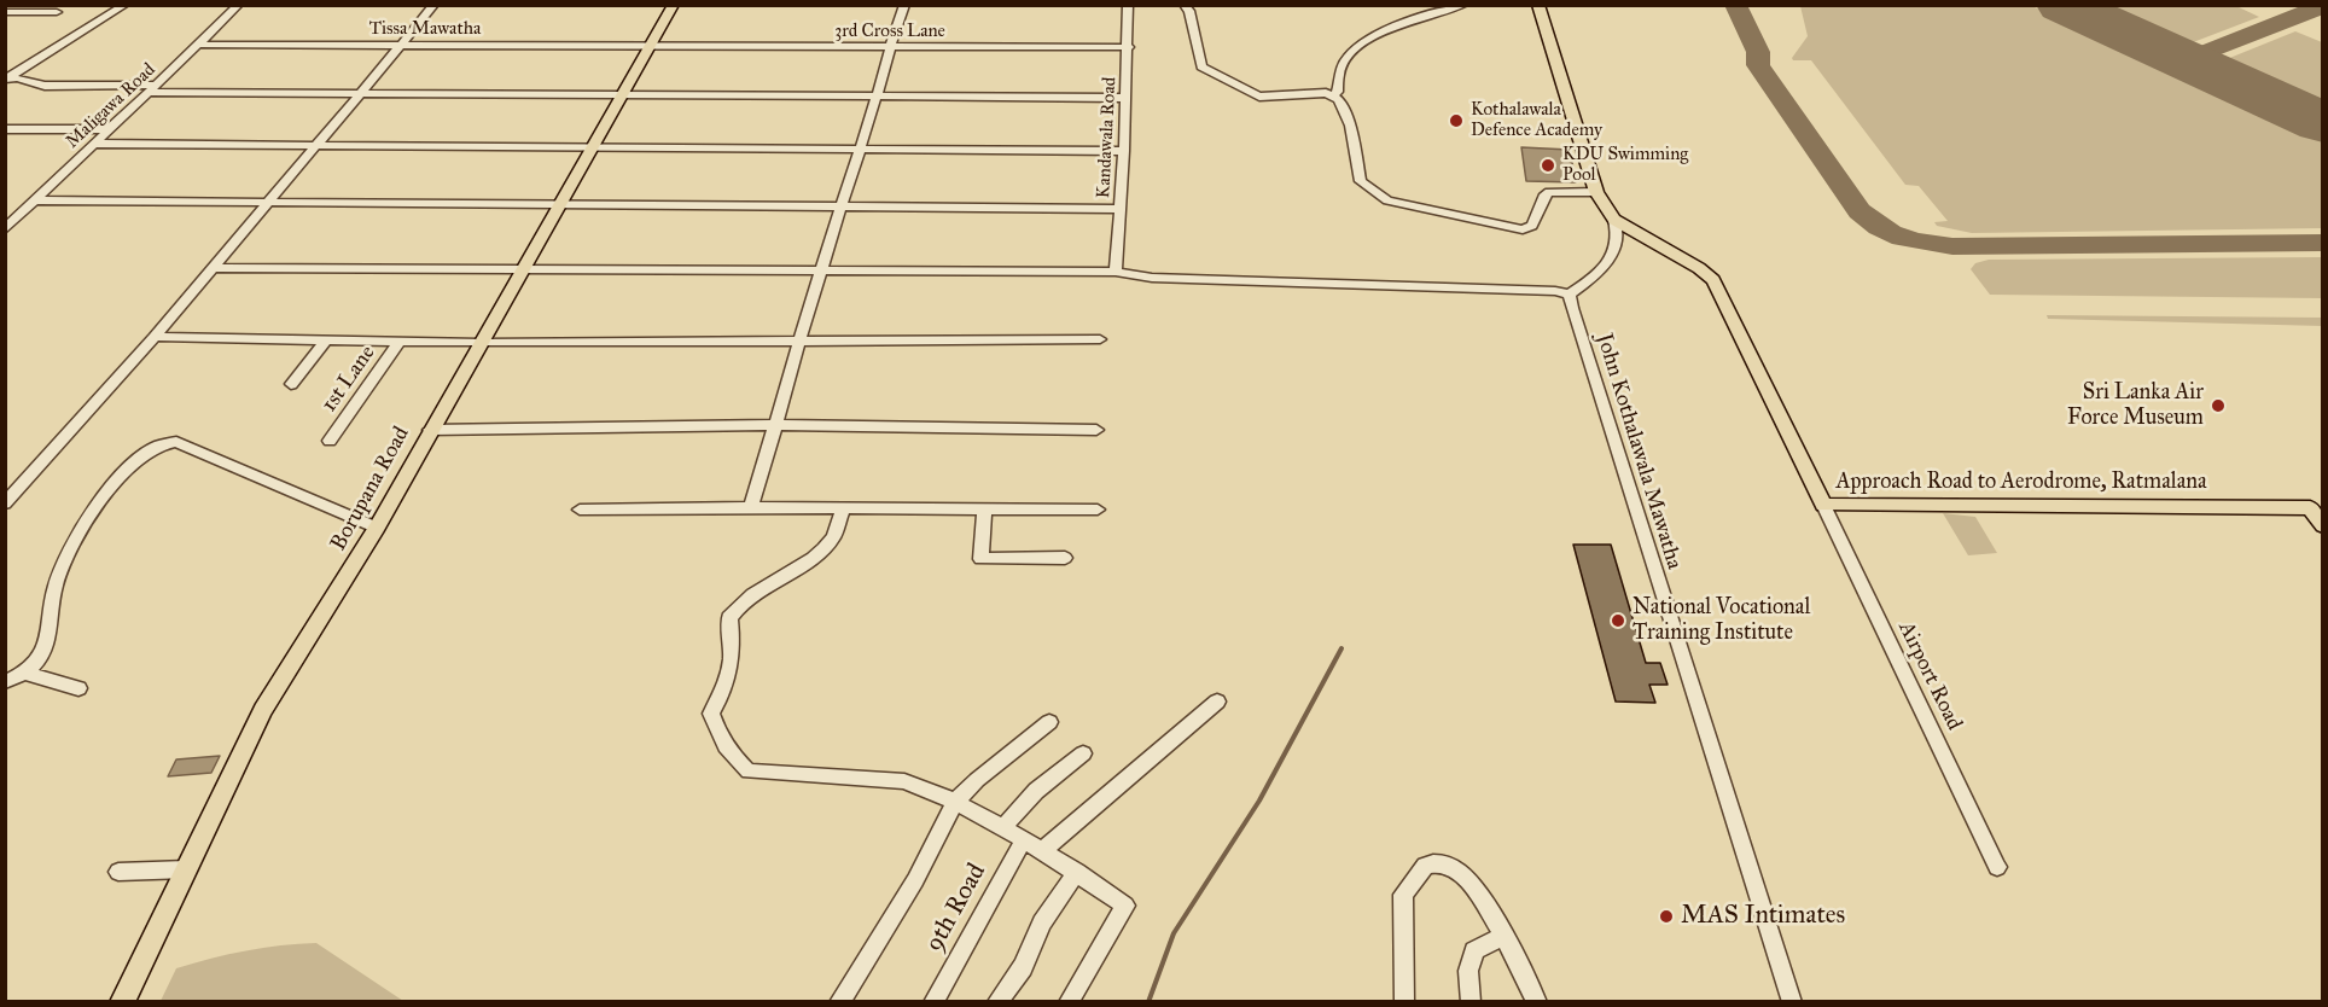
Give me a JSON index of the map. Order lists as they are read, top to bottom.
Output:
{
  "streets": {
    "main road": ["Approach Road to Aerodrome, Ratmalana", "Borupana Road"],
    "street": [
      "Tissa Mawatha",
      "3rd Cross Lane",
      "Maligawa Road",
      "Kandawala Road",
      "1st Lane",
      "John Kothalawala Mawatha",
      "Airport Road",
      "9th Road"
    ]
  },
  "crossings": [
    ["Tissa Mawatha", "3rd Cross Lane"],
    ["Tissa Mawatha", "Maligawa Road"],
    ["Tissa Mawatha", "Borupana Road"],
    ["3rd Cross Lane", "Kandawala Road"],
    ["3rd Cross Lane", "Borupana Road"],
    ["Approach Road to Aerodrome, Ratmalana", "Airport Road"]
  ],
  "places": [
    "Kothalawala Defence Academy",
    "KDU Swimming Pool",
    "Sri Lanka Air Force Museum",
    "National Vocational Training Institute",
    "MAS Intimates"
  ]
}
